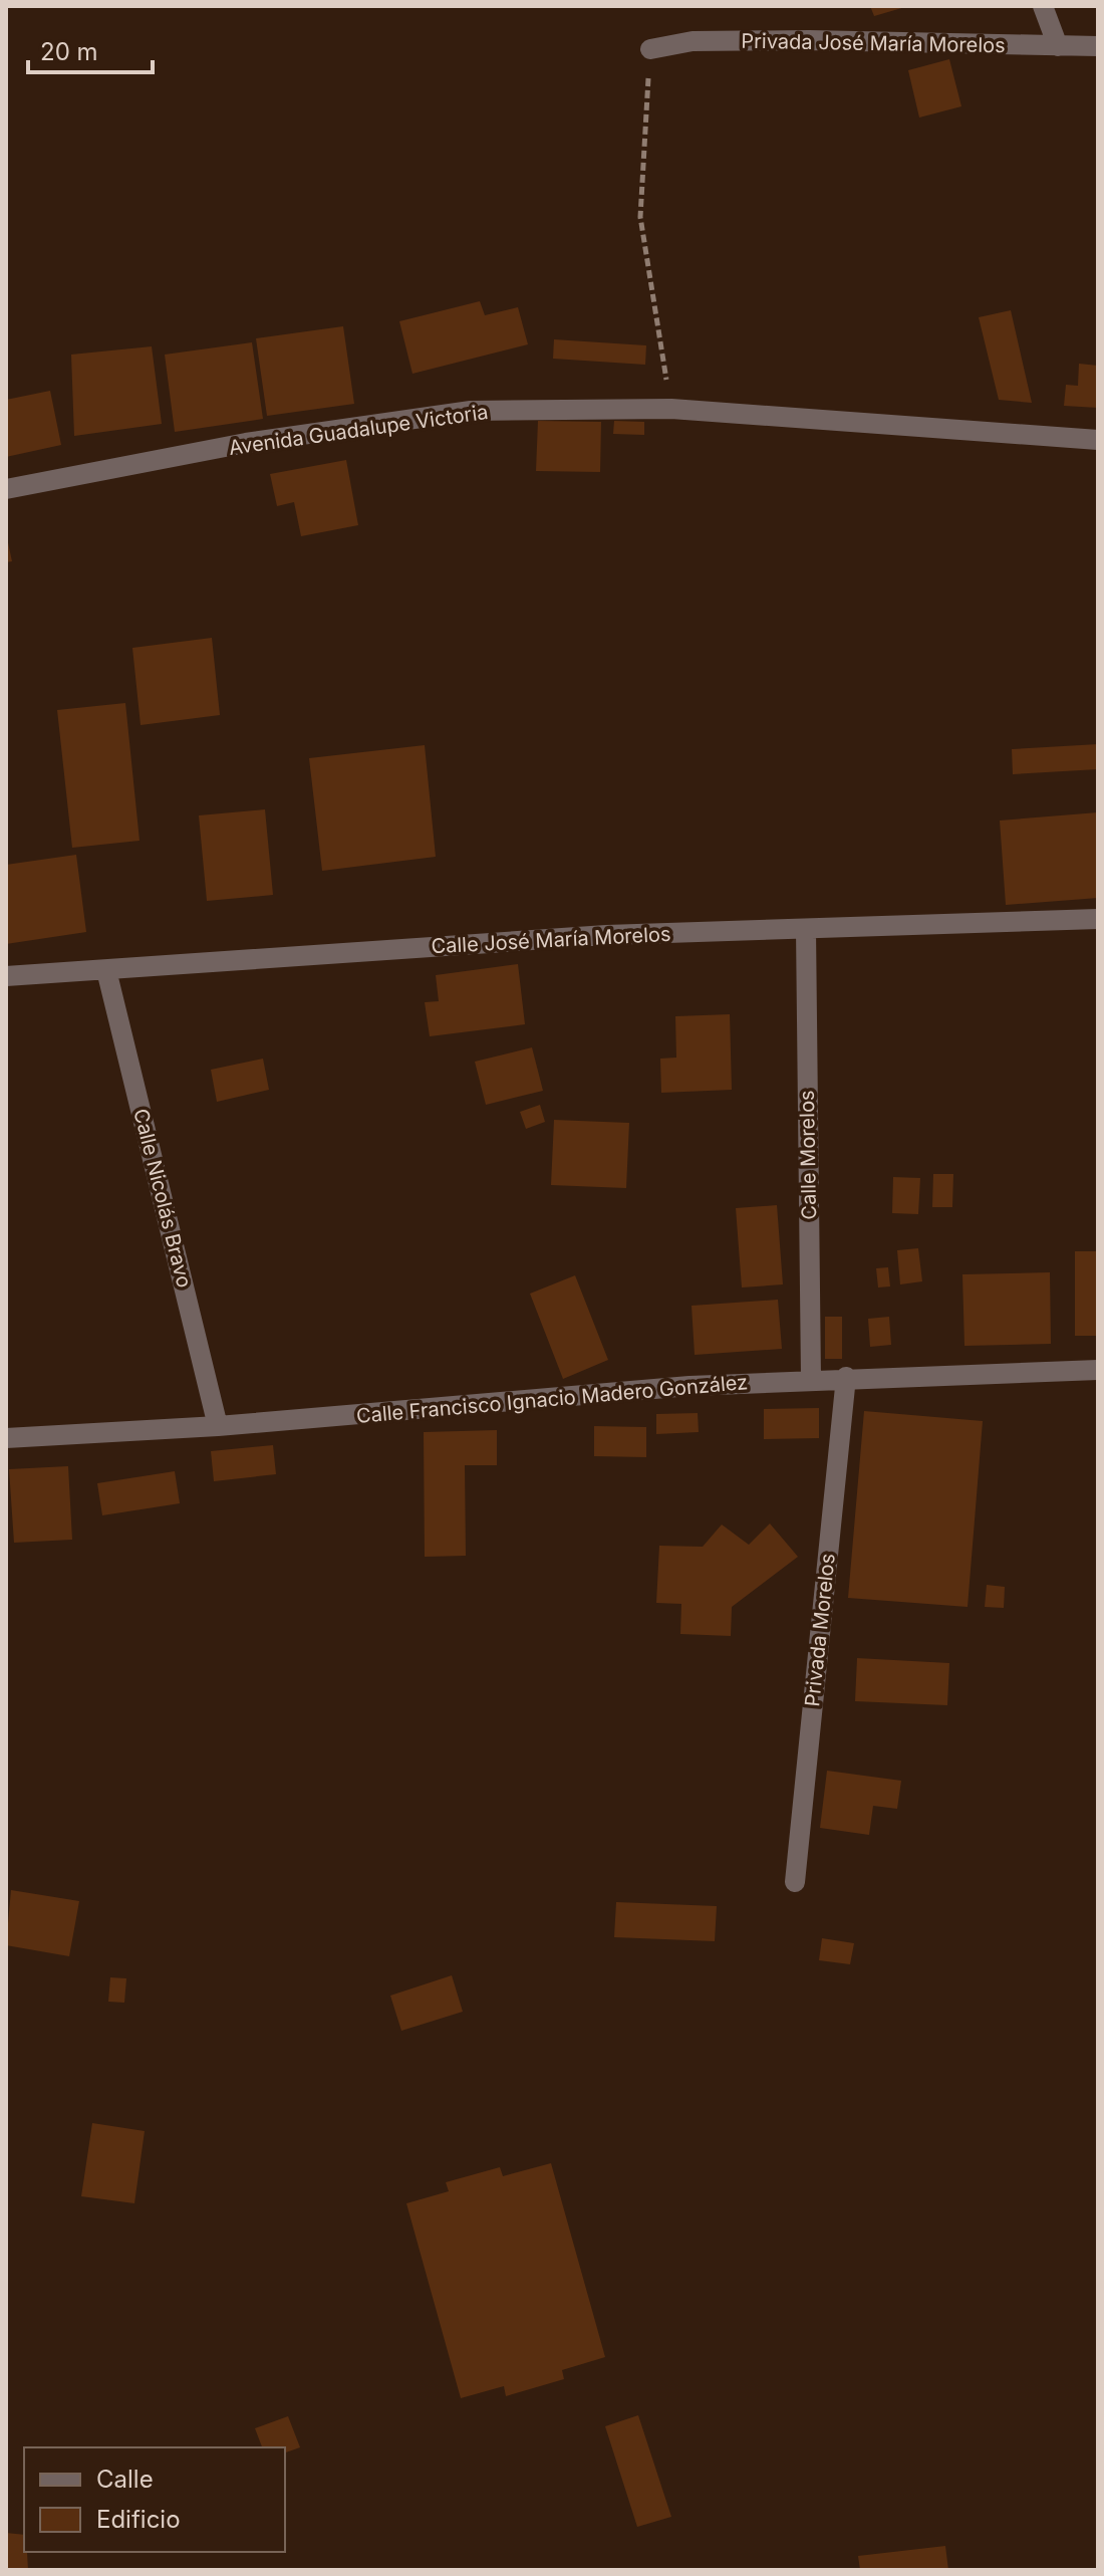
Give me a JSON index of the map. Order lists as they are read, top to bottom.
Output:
{
  "streets": {
    "street": [
      "Privada José María Morelos",
      "Avenida Guadalupe Victoria",
      "Calle José María Morelos",
      "Calle Morelos",
      "Calle Nicolás Bravo",
      "Calle Francisco Ignacio Madero González",
      "Privada Morelos"
    ]
  },
  "crossings": [
    ["Calle José María Morelos", "Calle Morelos"],
    ["Calle José María Morelos", "Calle Nicolás Bravo"],
    ["Calle Morelos", "Calle Francisco Ignacio Madero González"],
    ["Calle Nicolás Bravo", "Calle Francisco Ignacio Madero González"],
    ["Calle Francisco Ignacio Madero González", "Privada Morelos"]
  ],
  "legend": ["Calle", "Edificio"],
  "scale_bar": "20 m"
}
